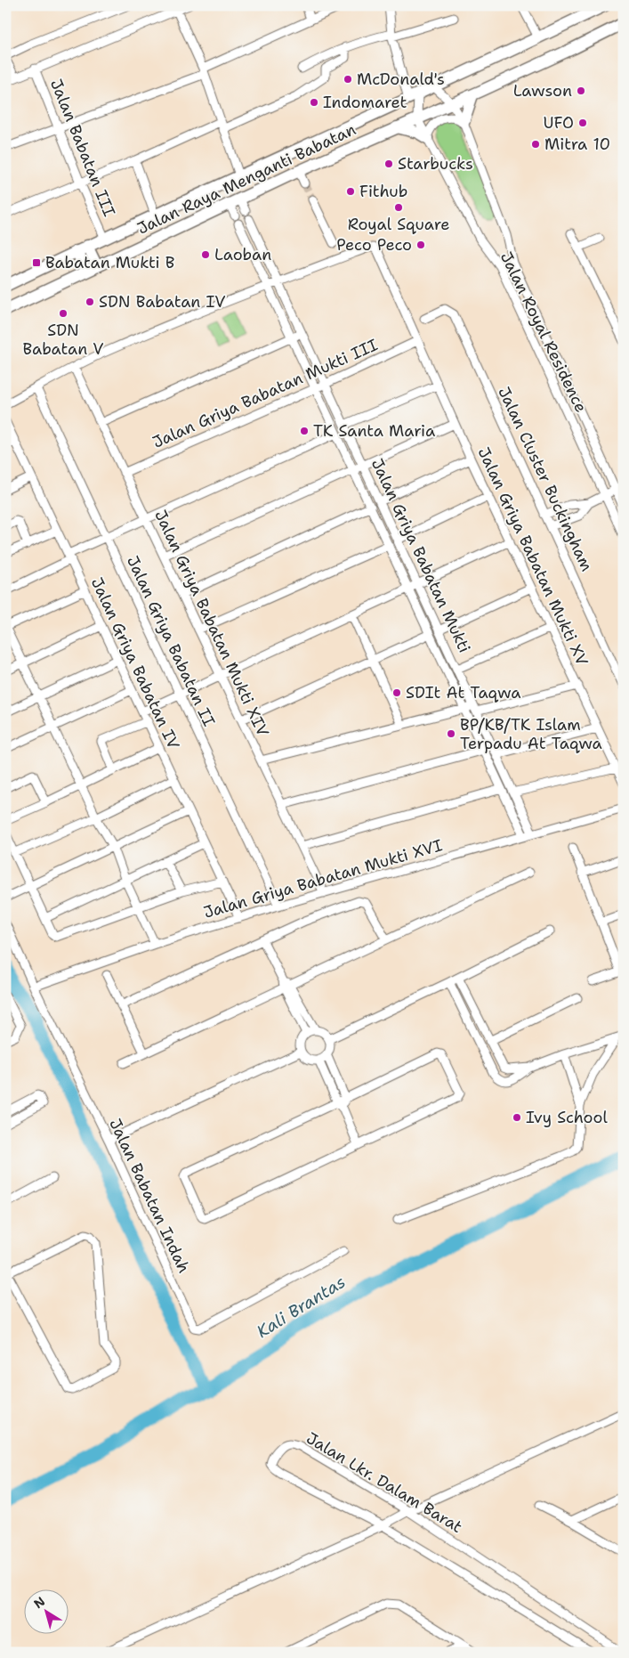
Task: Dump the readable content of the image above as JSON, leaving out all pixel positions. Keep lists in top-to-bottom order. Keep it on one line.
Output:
{"streets":{"main road":["Jalan Raya Menganti Babatan"],"street":["Jalan Babatan III","Jalan Royal Residence","Jalan Griya Babatan Mukti III","Jalan Cluster Buckingham","Jalan Griya Babatan Mukti","Jalan Griya Babatan Mukti XV","Jalan Griya Babatan Mukti XIV","Jalan Griya Babatan II","Jalan Griya Babatan IV","Jalan Griya Babatan Mukti XVI","Jalan Babatan Indah","Jalan Lkr. Dalam Barat"]},"crossings":[["Jalan Babatan III","Jalan Raya Menganti Babatan"],["Jalan Raya Menganti Babatan","Jalan Royal Residence"],["Jalan Griya Babatan Mukti III","Jalan Griya Babatan Mukti"],["Jalan Griya Babatan Mukti III","Jalan Griya Babatan Mukti XV"],["Jalan Griya Babatan Mukti III","Jalan Griya Babatan Mukti XIV"],["Jalan Griya Babatan Mukti","Jalan Griya Babatan Mukti XV"],["Jalan Griya Babatan Mukti","Jalan Griya Babatan Mukti XVI"],["Jalan Griya Babatan Mukti XIV","Jalan Griya Babatan Mukti XVI"],["Jalan Griya Babatan II","Jalan Griya Babatan Mukti XVI"],["Jalan Griya Babatan IV","Jalan Griya Babatan Mukti XVI"],["Jalan Griya Babatan Mukti XVI","Jalan Babatan Indah"]],"water":["Kali Brantas"],"places":{"other":["McDonald's","Lawson","Indomaret","UFO","Mitra 10","Starbucks","Fithub","Royal Square","Peco Peco","Laoban","SDN Babatan IV","SDN Babatan V","TK Santa Maria","SDIt At Taqwa","BP/KB/TK Islam Terpadu At Taqwa","Ivy School"],"transit":["Babatan Mukti B"]},"north":"top left"}
